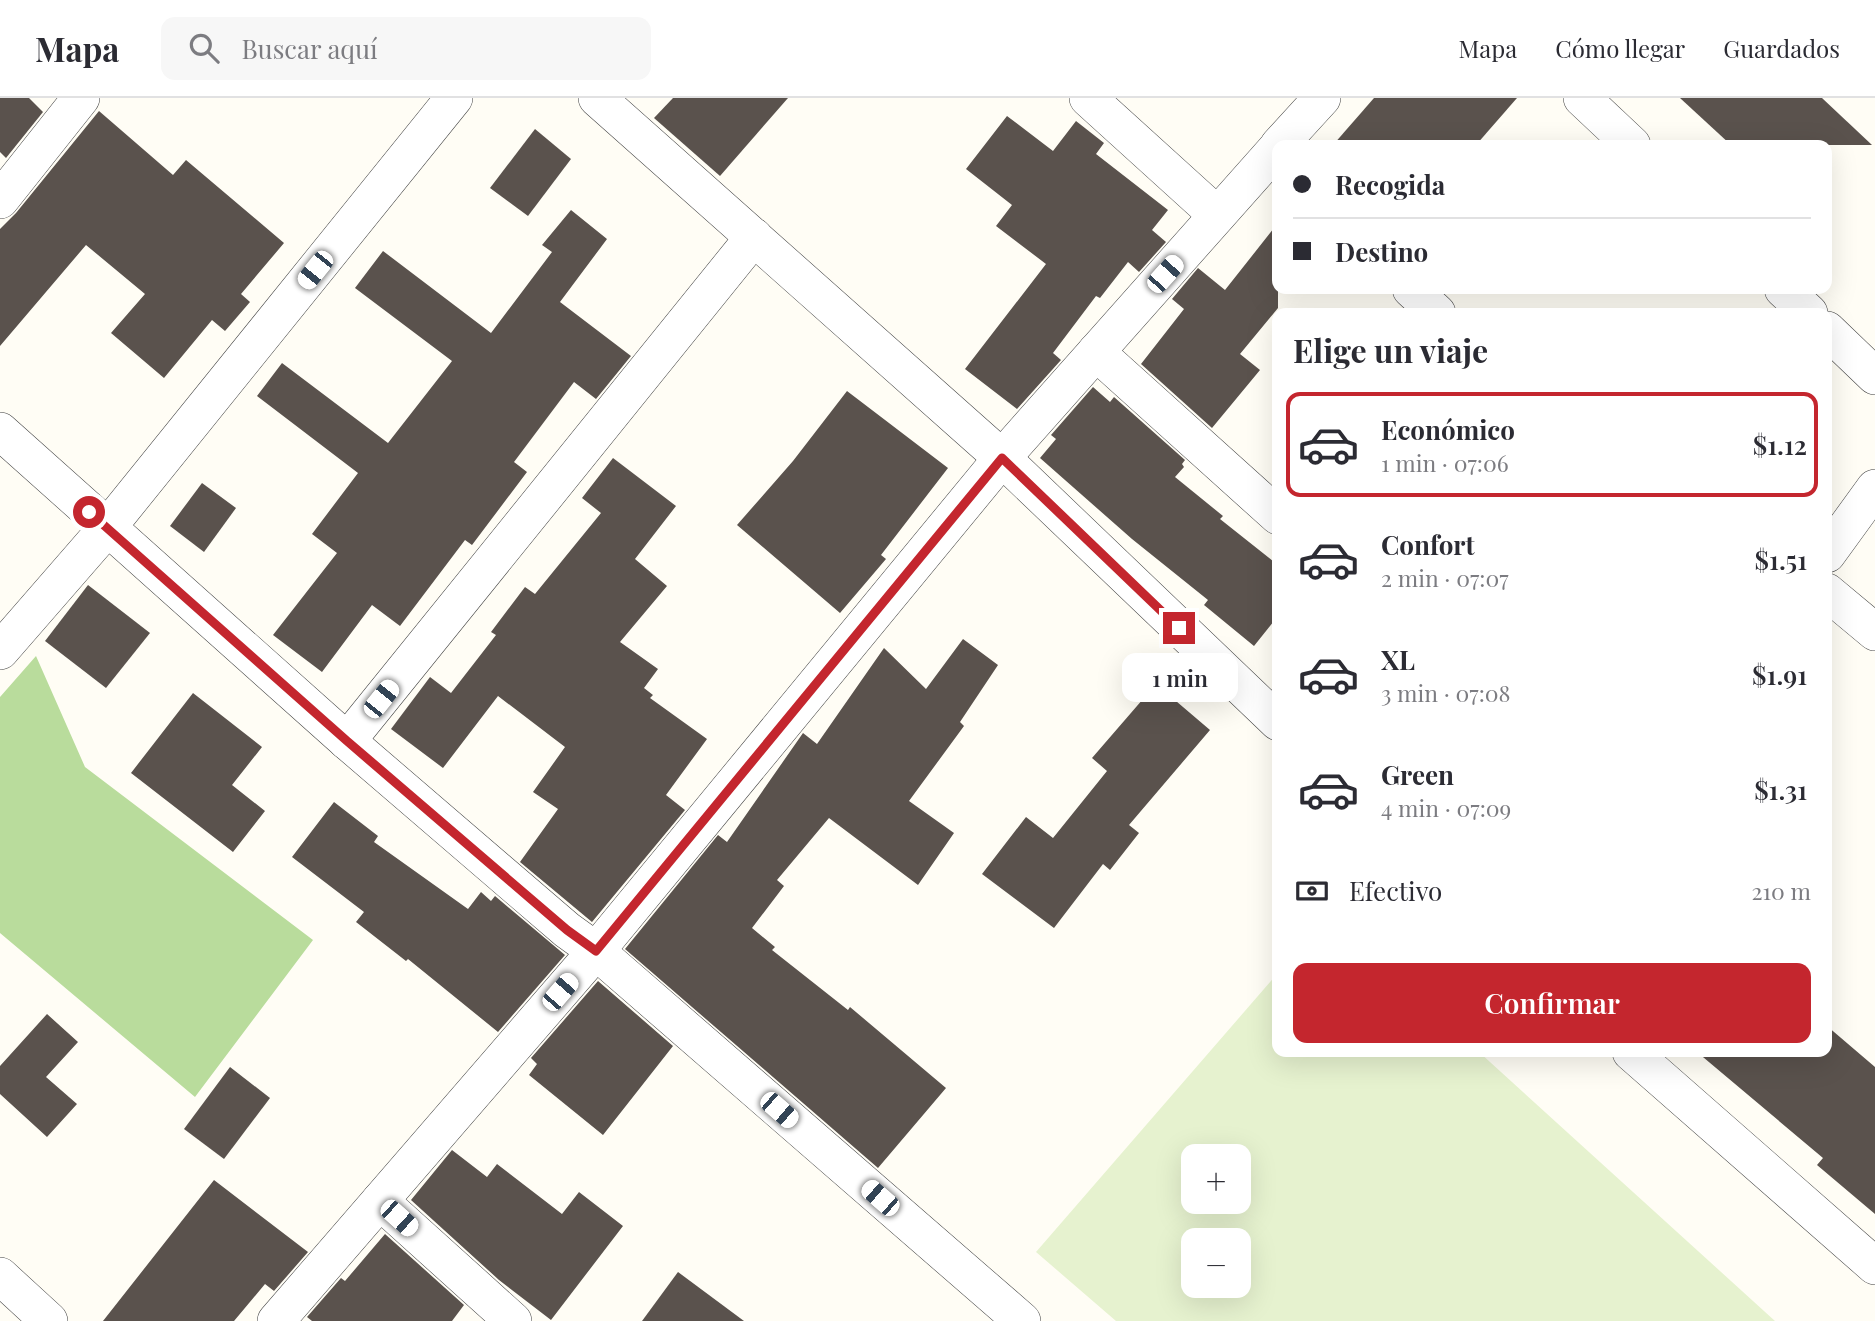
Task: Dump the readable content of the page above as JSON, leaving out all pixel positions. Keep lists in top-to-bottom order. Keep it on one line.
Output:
{"page":{"header":"Mapa","search":"Buscar aquí","nav":["Mapa","Cómo llegar","Guardados"],"banner":["Recogida","Destino"],"heading":"Elige un viaje","list":[{"name":"Económico","note":"1 min · 07:06","value":"$1.12"},{"name":"Confort","note":"2 min · 07:07","value":"$1.51"},{"name":"XL","note":"3 min · 07:08","value":"$1.91"},{"name":"Green","note":"4 min · 07:09","value":"$1.31"}],"bubble":"1 min","pay":["Efectivo","210 m"],"buttons":"Confirmar","map_buttons":["+","−"]}}
